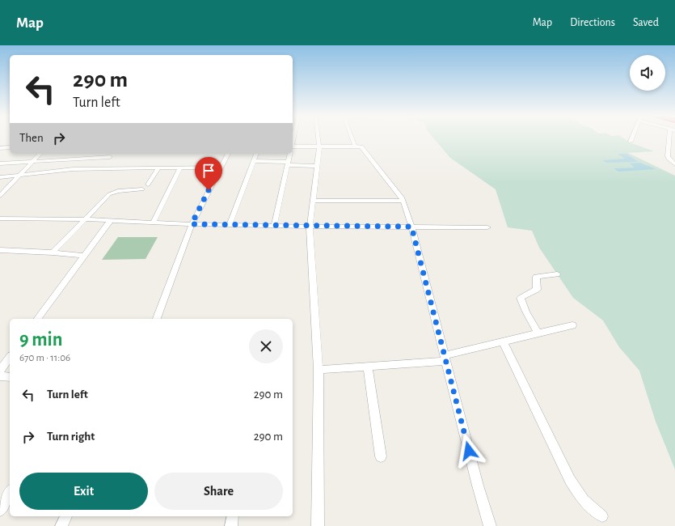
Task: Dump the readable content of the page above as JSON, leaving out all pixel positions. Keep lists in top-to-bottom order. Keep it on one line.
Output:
{"page":{"header":"Map","nav":["Map","Directions","Saved"],"turn":["290 m","Turn left"],"then":"Then","heading":["9 min","670 m · 11:06"],"list":[{"name":"Turn left","value":"290 m"},{"name":"Turn right","value":"290 m"}],"buttons":["Exit","Share"]}}
